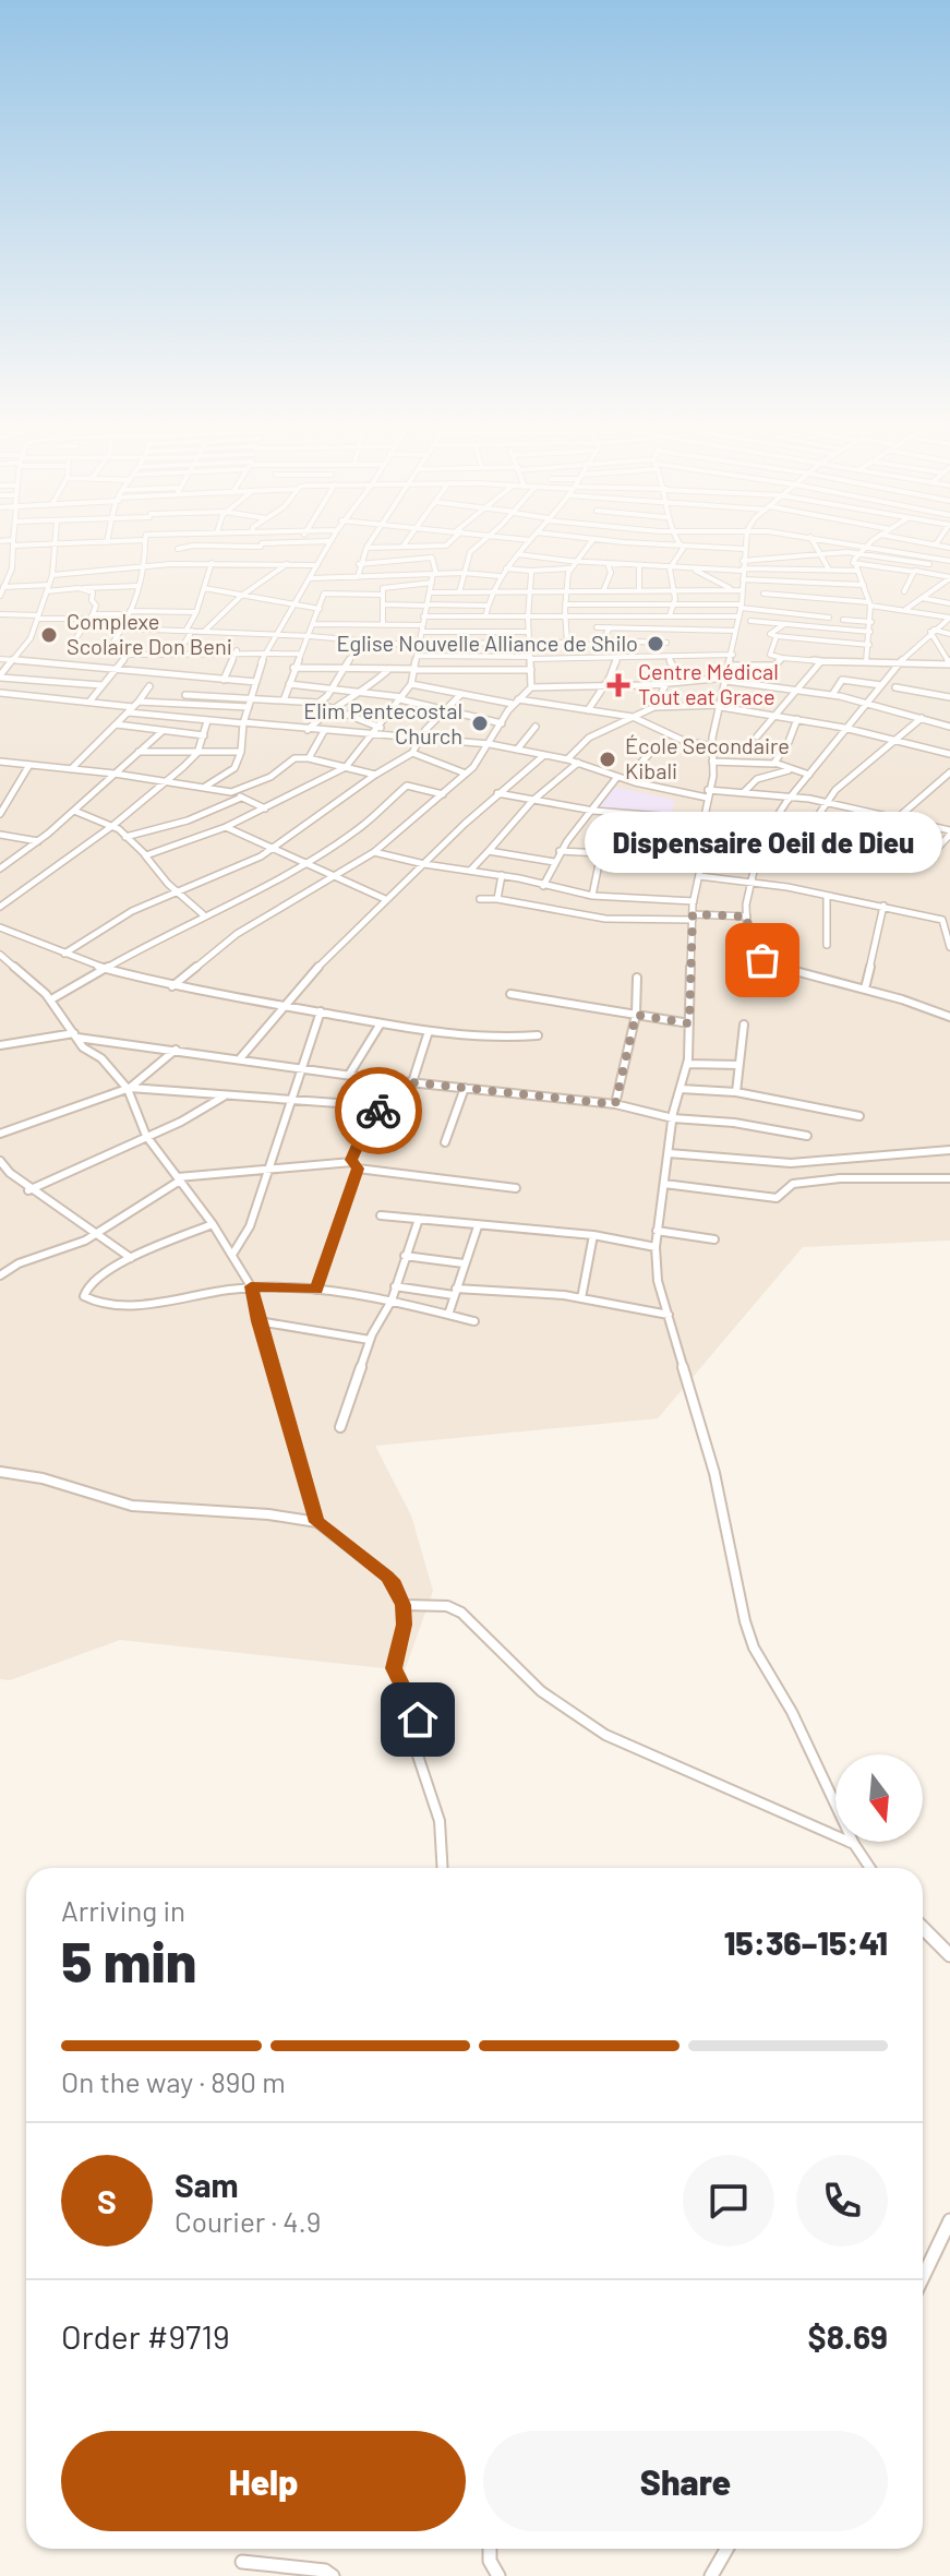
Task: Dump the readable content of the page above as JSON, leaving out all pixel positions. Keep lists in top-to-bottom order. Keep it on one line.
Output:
{"places":{"other":["Complexe Scolaire Don Beni","Eglise Nouvelle Alliance de Shilo","Elim Pentecostal Church","École Secondaire Kibali","Dispensaire Oeil de Dieu"],"health":["Centre Médical Tout eat Grace"]},"north":"bottom","page":{"bubble":"Dispensaire Oeil de Dieu","heading":["5 min","Arriving in","15:36–15:41"],"panel":["Sam","Courier · 4.9","Order #9719","$8.69"],"bar":"On the way · 890 m","round":"S","buttons":["Help","Share"]}}
